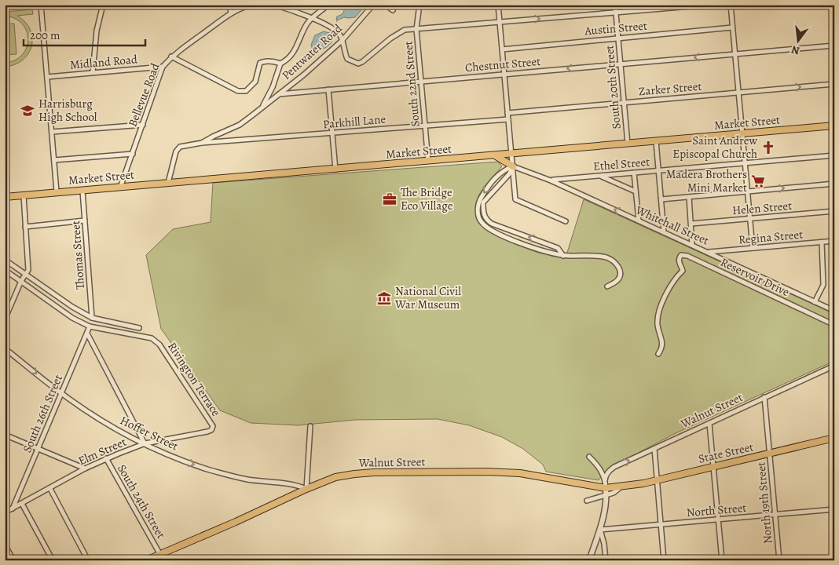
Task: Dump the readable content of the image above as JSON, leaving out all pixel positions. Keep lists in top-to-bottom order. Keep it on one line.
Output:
{"streets":{"main road":["Market Street","Walnut Street","State Street"],"street":["Austin Street","Pentwater Road","Midland Road","Chestnut Street","South 22nd Street","South 20th Street","Zarker Street","Bellevue Road","Parkhill Lane","Ethel Street","Helen Street","Whitehall Street","Regina Street","Thomas Street","Reservoir Drive","Rivington Terrace","South 26th Street","Hoffer Street","Elm Street","South 24th Street","North 19th Street","North Street"]},"crossings":[["Austin Street","South 20th Street"],["Pentwater Road","Chestnut Street"],["Midland Road","Bellevue Road"],["Chestnut Street","South 22nd Street"],["Chestnut Street","South 20th Street"],["South 22nd Street","Parkhill Lane"],["South 22nd Street","Market Street"],["South 20th Street","Zarker Street"],["South 20th Street","Market Street"],["Bellevue Road","Market Street"],["Market Street","Thomas Street"],["Ethel Street","Whitehall Street"],["Whitehall Street","Regina Street"],["Rivington Terrace","South 26th Street"],["Rivington Terrace","Elm Street"],["Walnut Street","Hoffer Street"],["Walnut Street","State Street"],["Walnut Street","South 24th Street"],["Walnut Street","North 19th Street"],["South 26th Street","Hoffer Street"],["South 26th Street","Elm Street"],["Hoffer Street","Elm Street"],["Elm Street","South 24th Street"],["State Street","North 19th Street"],["North 19th Street","North Street"]],"one_way":["Chestnut Street","Hoffer Street"],"places":{"school or university":["Harrisburg High School"],"church":["Saint Andrew Episcopal Church"],"supermarket":["Madera Brothers Mini Market"],"office":["The Bridge Eco Village"],"museum":["National Civil War Museum"]},"scale_bar":"200 m","north":"bottom"}
